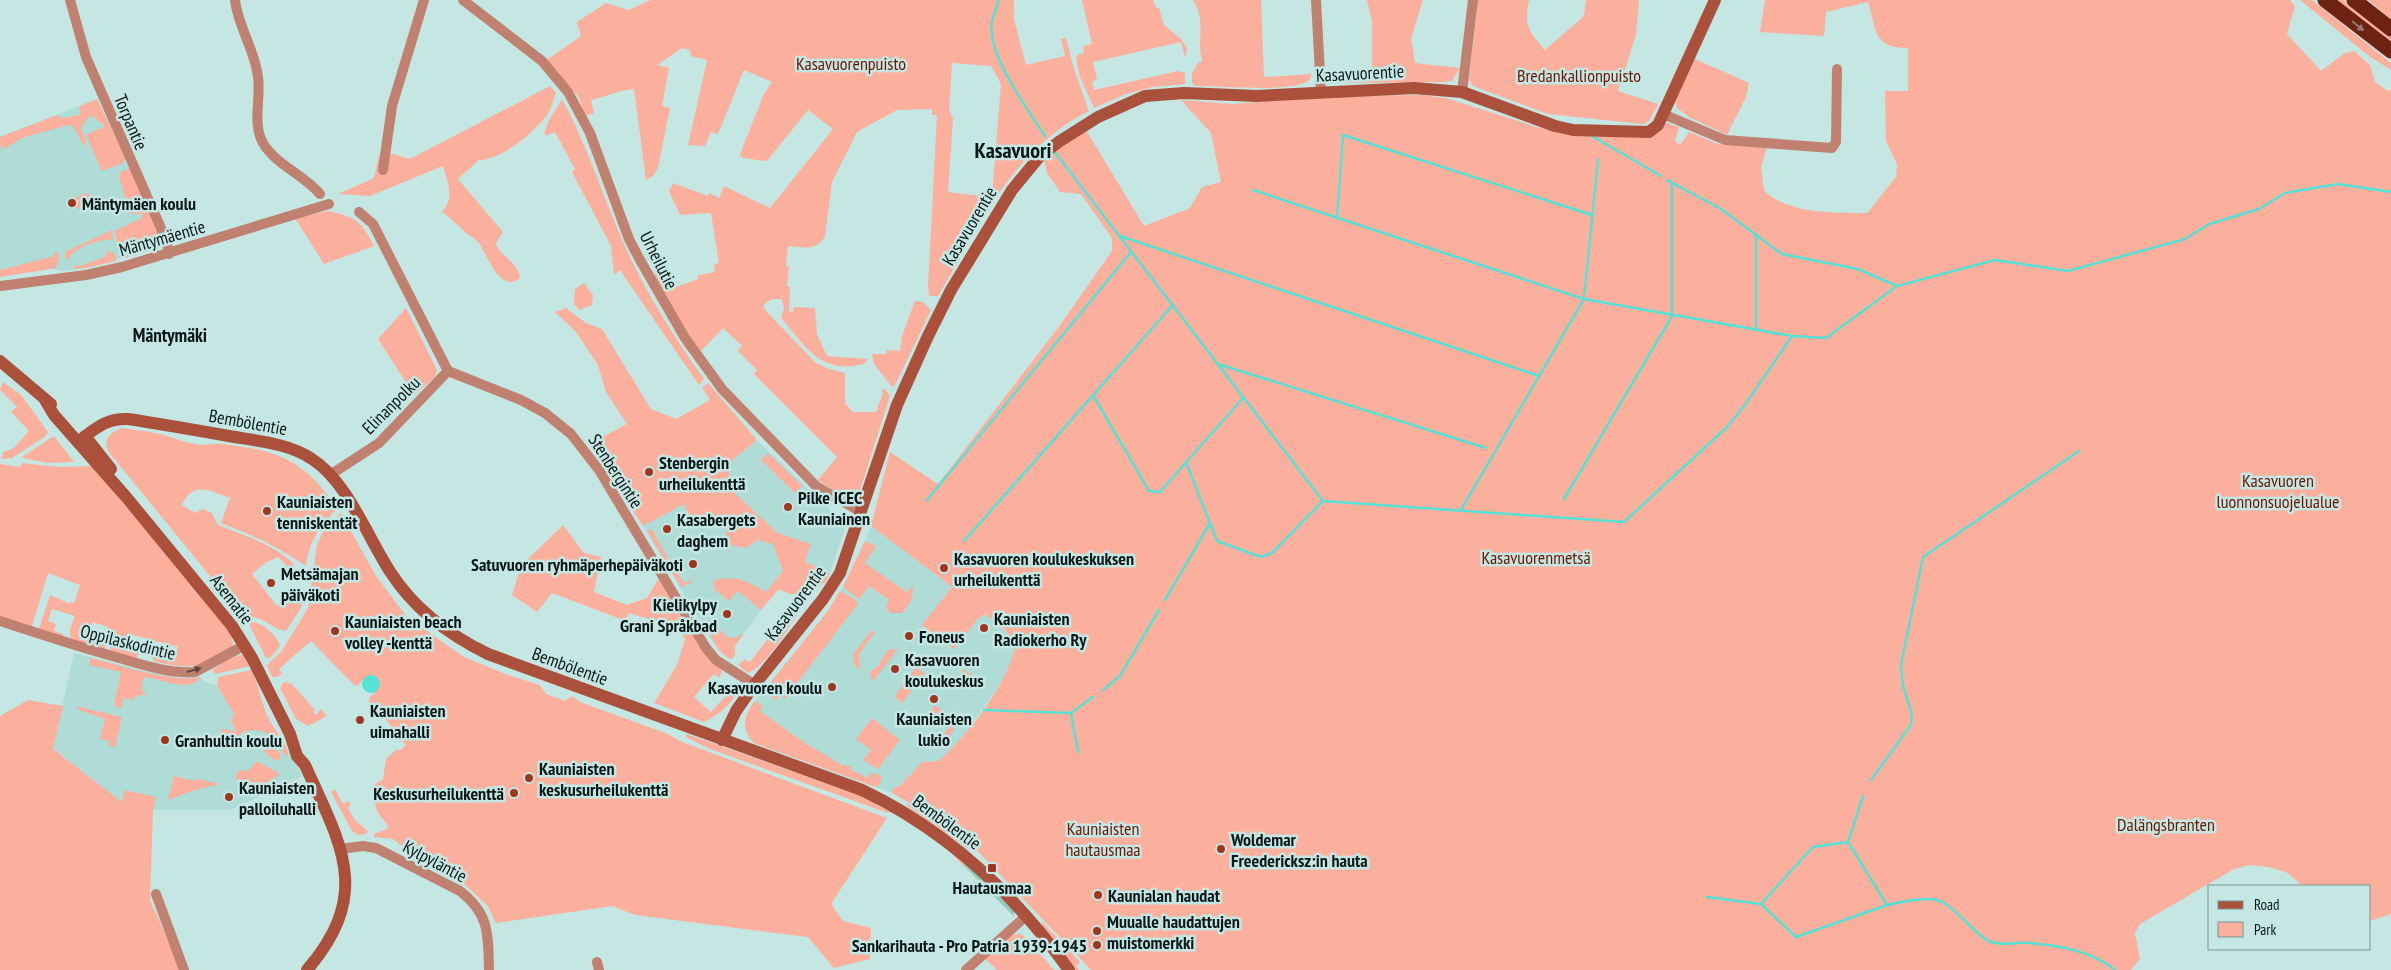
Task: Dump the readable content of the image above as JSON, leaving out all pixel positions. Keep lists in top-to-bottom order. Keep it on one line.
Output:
{"streets":{"street":["Kasavuorentie","Torpantie","Mäntymäentie","Urheilutie","Elinanpolku","Bembölentie","Stenbergintie","Asematie","Oppilaskodintie","Kylpyläntie"]},"crossings":[["Kasavuorentie","Urheilutie"],["Kasavuorentie","Bembölentie"],["Kasavuorentie","Stenbergintie"],["Torpantie","Mäntymäentie"],["Elinanpolku","Bembölentie"],["Elinanpolku","Stenbergintie"],["Bembölentie","Asematie"],["Asematie","Oppilaskodintie"],["Asematie","Kylpyläntie"]],"one_way":["Oppilaskodintie"],"districts":["Kasavuori","Mäntymäki"],"parks":["Kasavuorenpuisto","Bredankallionpuisto","Kasavuoren luonnonsuojelualue","Kasavuorenmetsä","Dalängsbranten","Kauniaisten hautausmaa"],"places":{"other":["Mäntymäen koulu","Stenbergin urheilukenttä","Pilke ICEC Kauniainen","Kauniaisten tenniskentät","Kasabergets daghem","Satuvuoren ryhmäperhepäiväkoti","Kasavuoren koulukeskuksen urheilukenttä","Metsämajan päiväkoti","Kielikylpy Grani Språkbad","Kauniaisten Radiokerho Ry","Kauniaisten beach volley -kenttä","Foneus","Kasavuoren koulukeskus","Kasavuoren koulu","Kauniaisten lukio","Kauniaisten uimahalli","Granhultin koulu","Kauniaisten keskusurheilukenttä","Keskusurheilukenttä","Kauniaisten palloiluhalli","Woldemar Freedericksz:in hauta","Kaunialan haudat","Muualle haudattujen muistomerkki","Sankarihauta - Pro Patria 1939-1945"],"transit":["Hautausmaa"]},"legend":["Road","Park"]}
